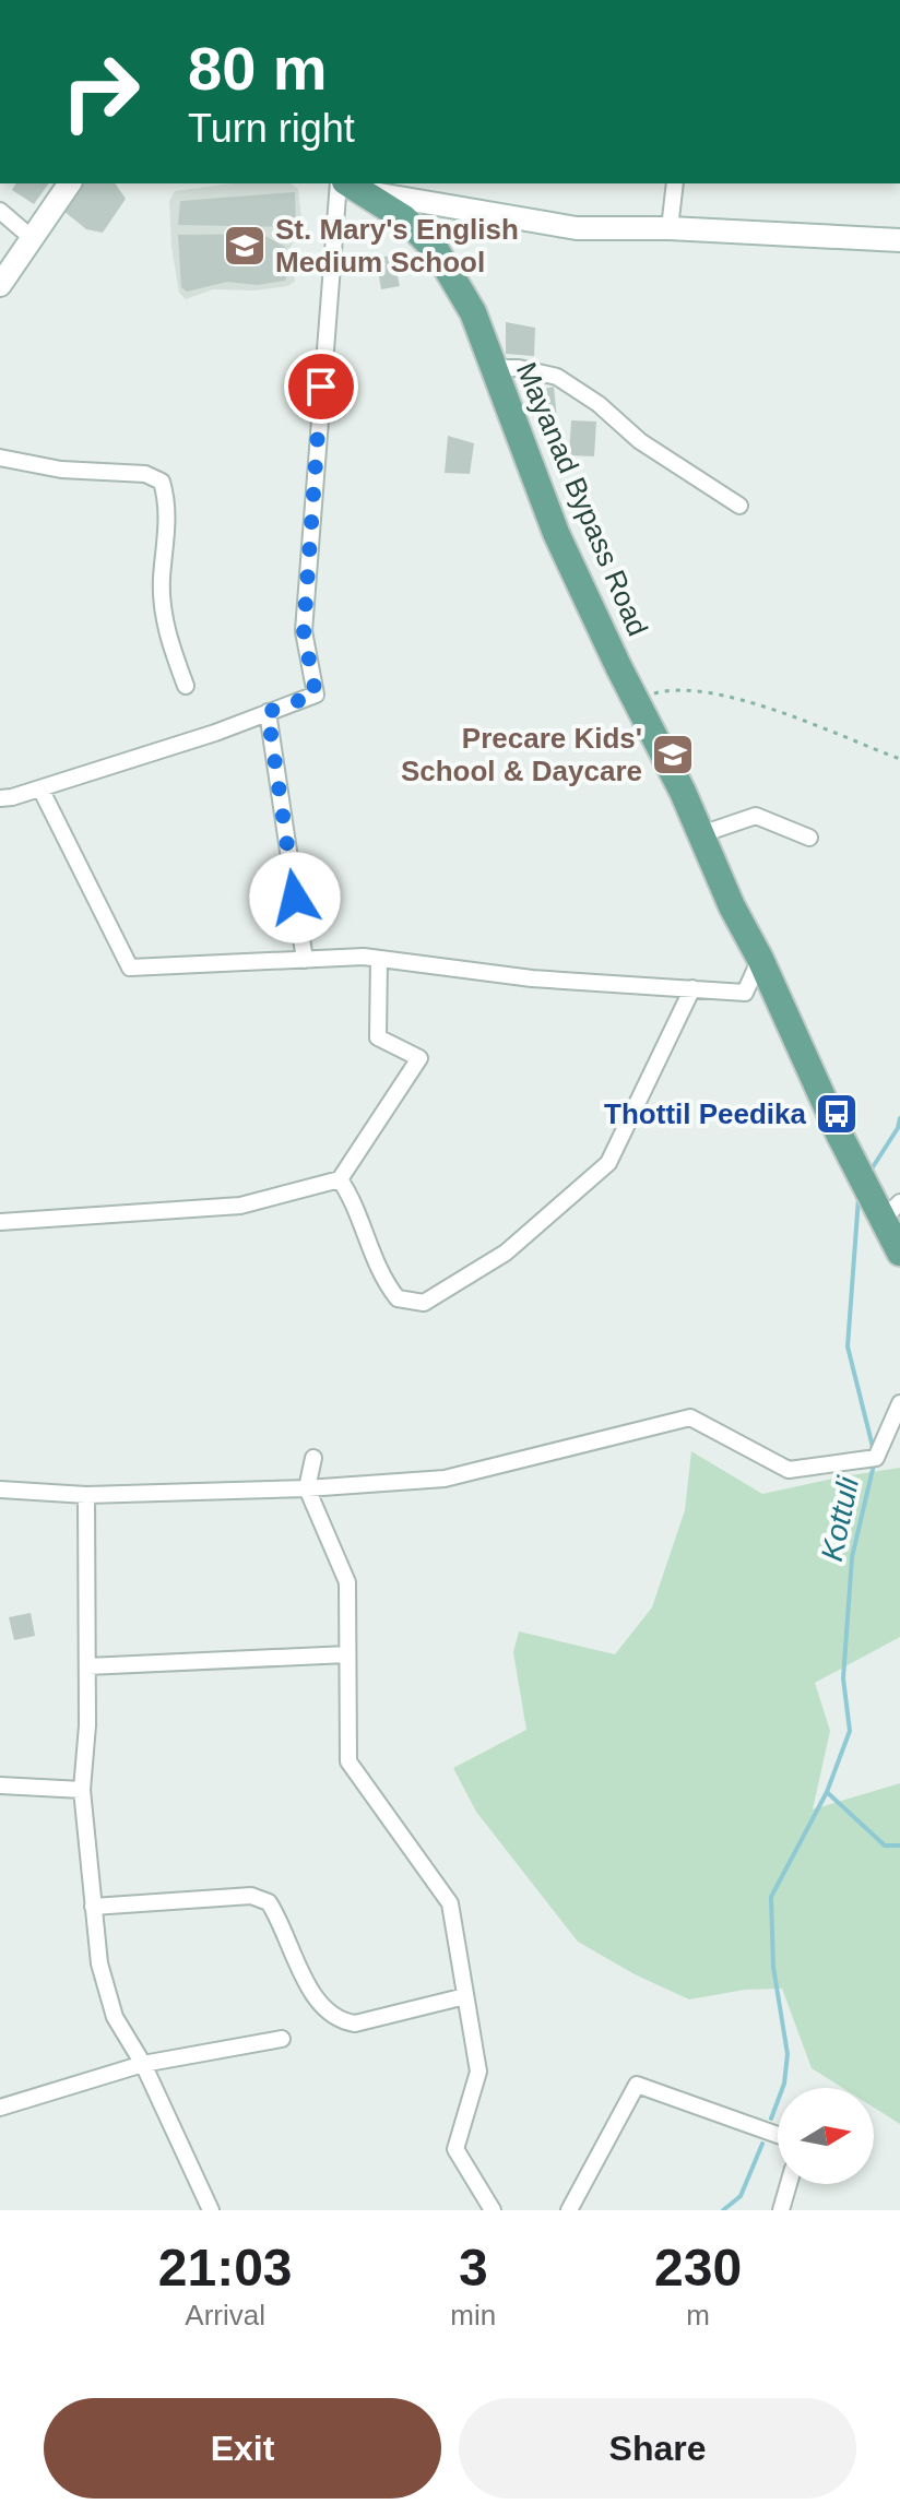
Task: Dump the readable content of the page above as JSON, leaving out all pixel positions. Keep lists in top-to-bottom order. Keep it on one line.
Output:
{"streets":{"main road":["Mayanad Bypass Road"]},"water":["Kottuli"],"places":{"school or university":["St. Mary's English Medium School","Precare Kids' School & Daycare"],"bus stop":["Thottil Peedika"]},"north":"right","page":{"turn":["80 m","Turn right"],"eta":["21:03","Arrival","3","min","230","m"],"buttons":["Exit","Share"]}}
